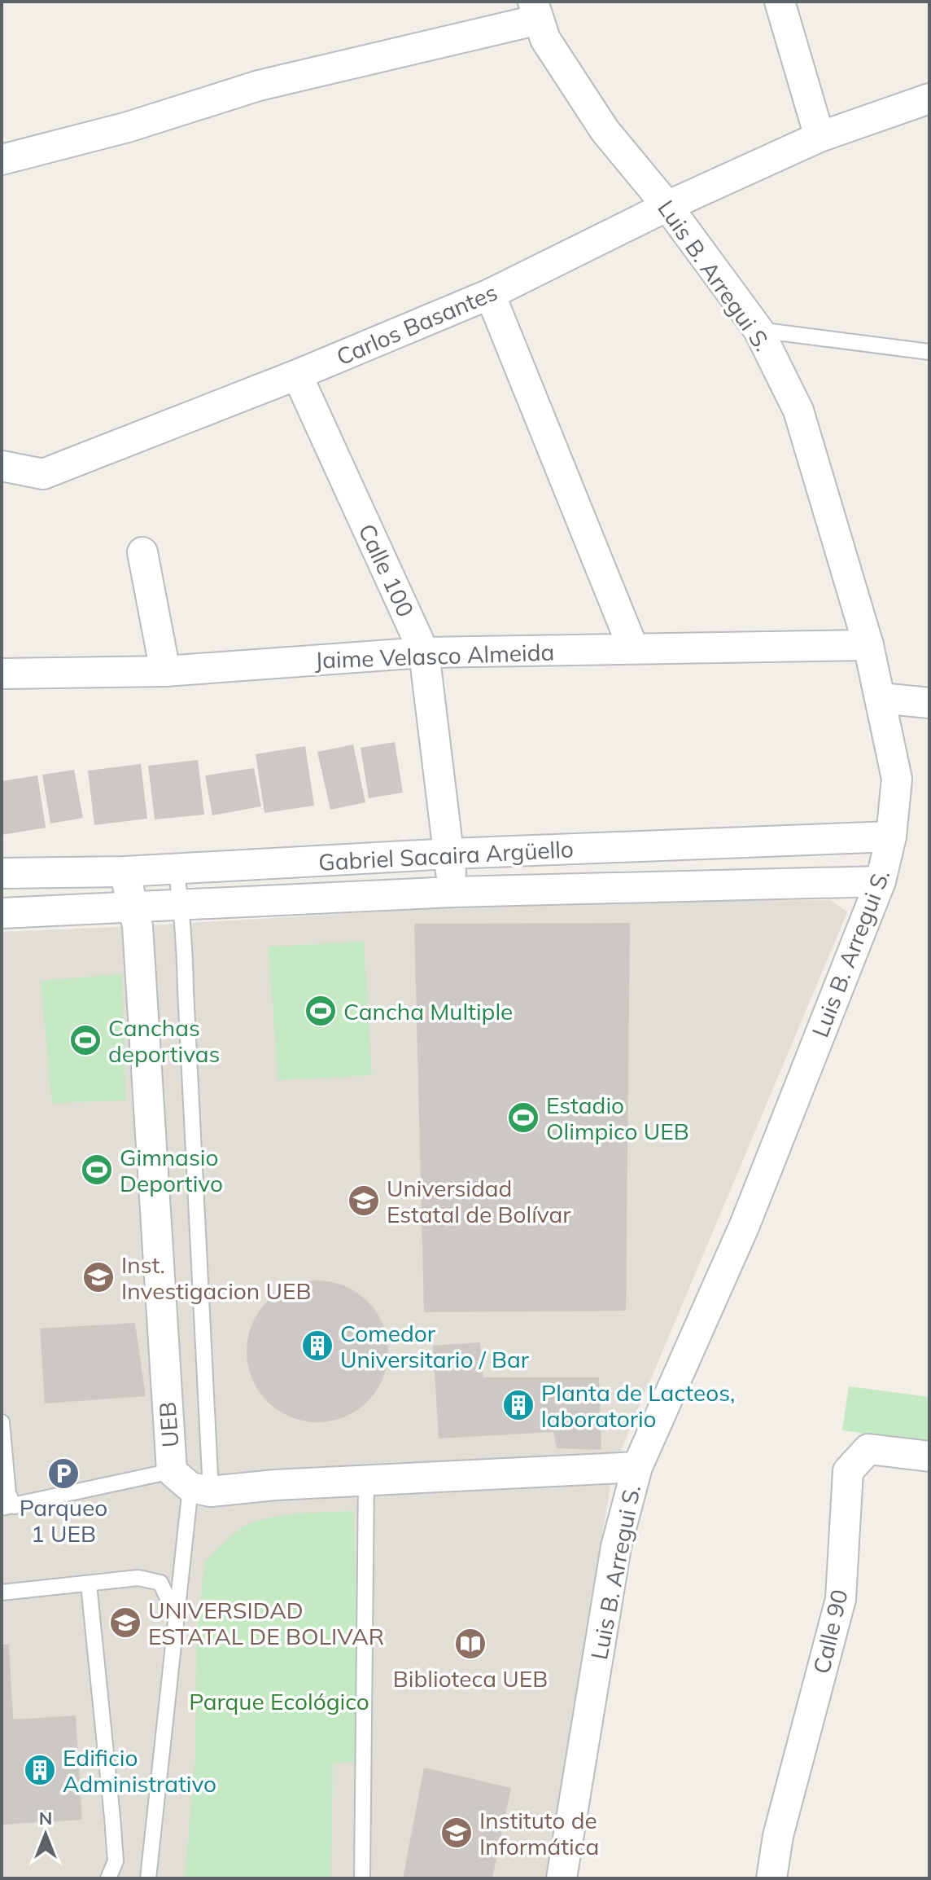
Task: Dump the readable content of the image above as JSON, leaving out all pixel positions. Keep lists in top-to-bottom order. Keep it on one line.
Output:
{"streets":{"street":["Luis B. Arregui S.","Carlos Basantes","Calle 100","Jaime Velasco Almeida","Gabriel Sacaira Argüello","UEB","Calle 90"]},"crossings":[["Luis B. Arregui S.","Carlos Basantes"],["Luis B. Arregui S.","Jaime Velasco Almeida"],["Luis B. Arregui S.","Gabriel Sacaira Argüello"],["Carlos Basantes","Calle 100"],["Calle 100","Jaime Velasco Almeida"],["Calle 100","Gabriel Sacaira Argüello"],["Gabriel Sacaira Argüello","UEB"]],"parks":["Parque Ecológico"],"places":{"sports":["Cancha Multiple","Canchas deportivas","Estadio Olimpico UEB","Gimnasio Deportivo"],"school or university":["Universidad Estatal de Bolívar","Inst. Investigacion UEB","UNIVERSIDAD ESTATAL DE BOLIVAR","Instituto de Informática"],"building":["Comedor Universitario / Bar","Planta de Lacteos, laboratorio","Edificio Administrativo"],"parking":["Parqueo 1 UEB"],"library":["Biblioteca UEB"]},"north":"top"}
